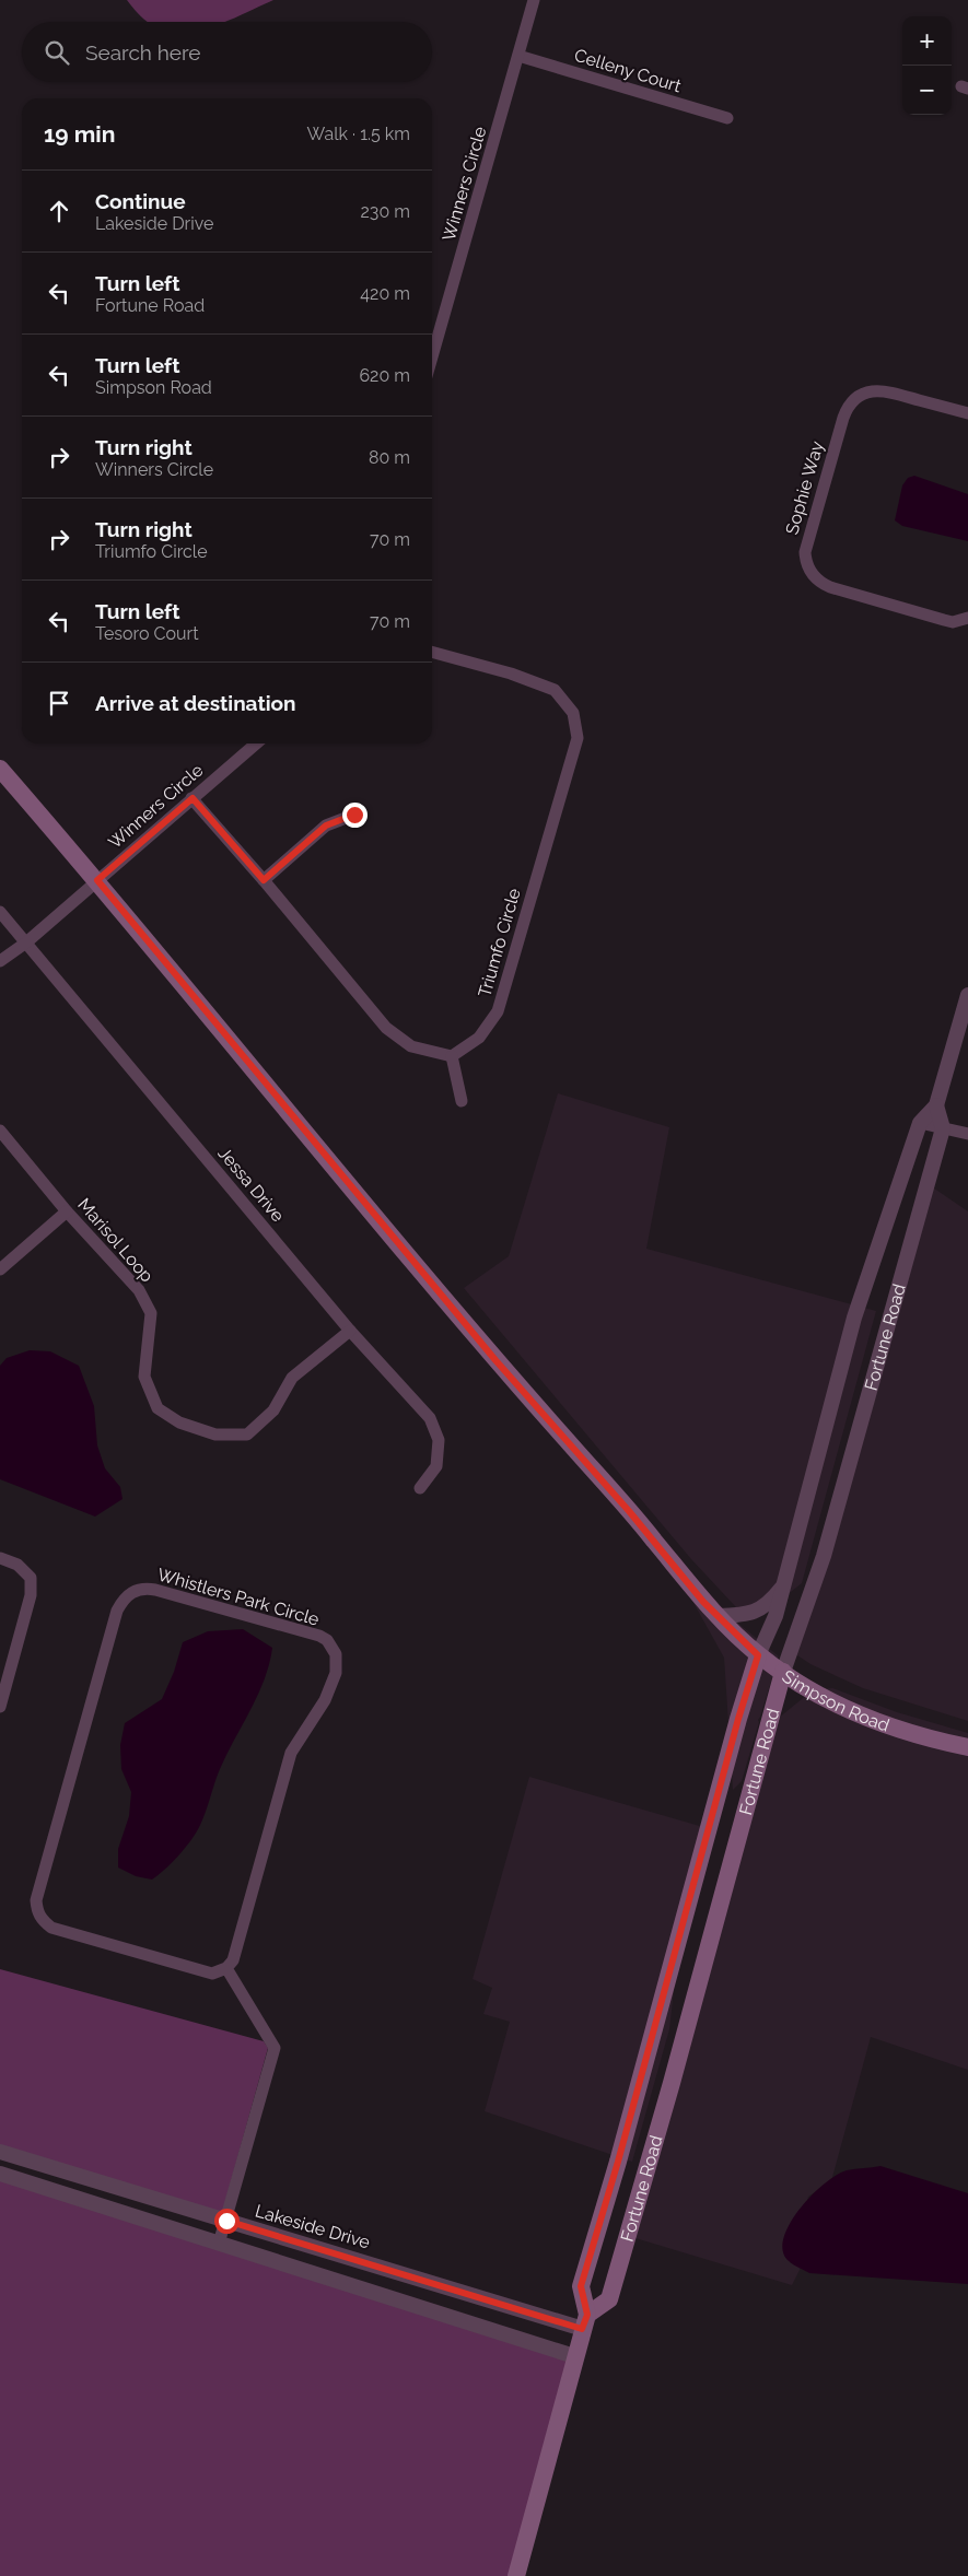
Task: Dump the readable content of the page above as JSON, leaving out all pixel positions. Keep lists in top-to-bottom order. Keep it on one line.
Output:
{"streets":{"main road":["Fortune Road","Simpson Road"],"street":["Celleny Court","Winners Circle","Sophie Way","Triumfo Circle","Jessa Drive","Marisol Loop","Whistlers Park Circle","Lakeside Drive"]},"crossings":[["Celleny Court","Winners Circle"],["Winners Circle","Simpson Road"],["Jessa Drive","Marisol Loop"],["Fortune Road","Simpson Road"],["Fortune Road","Lakeside Drive"]],"page":{"map_buttons":["+","−"],"search":"Search here","heading":["19 min","Walk · 1.5 km"],"list":[["Continue","Lakeside Drive","230 m"],["Turn left","Fortune Road","420 m"],["Turn left","Simpson Road","620 m"],["Turn right","Winners Circle","80 m"],["Turn right","Triumfo Circle","70 m"],["Turn left","Tesoro Court","70 m"],"Arrive at destination"]}}
